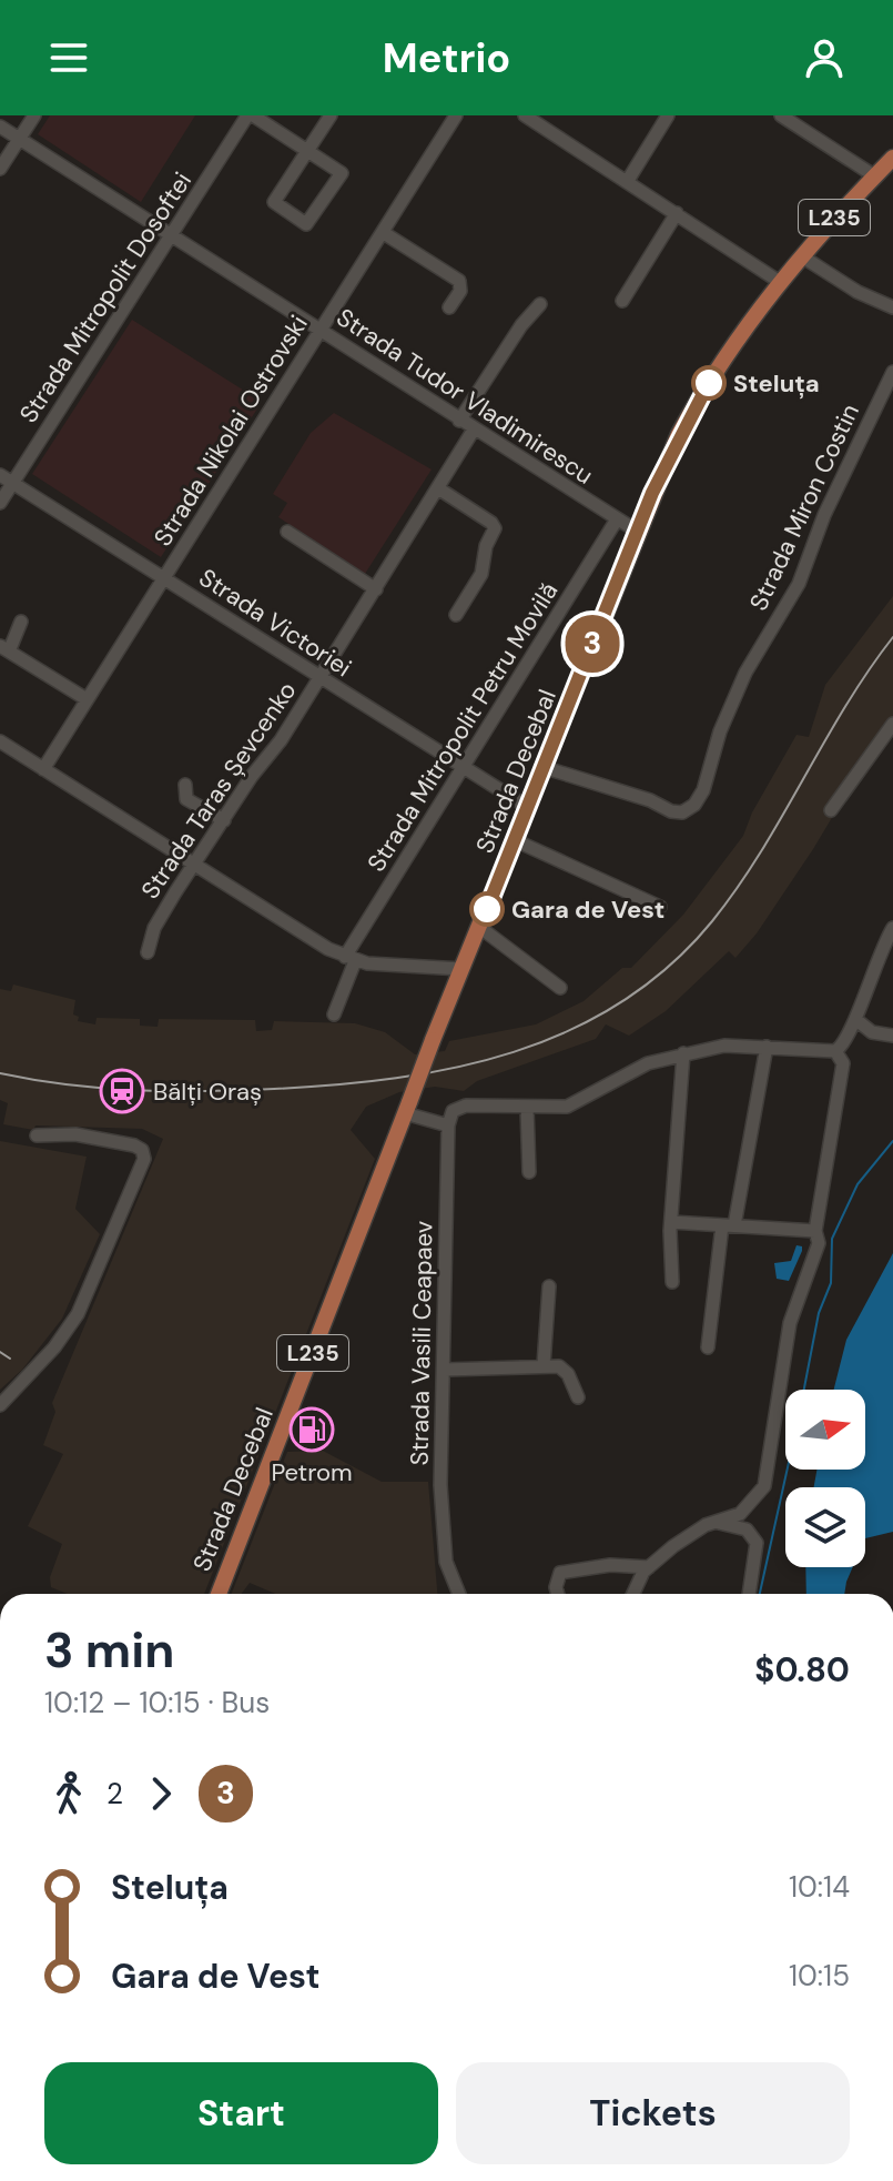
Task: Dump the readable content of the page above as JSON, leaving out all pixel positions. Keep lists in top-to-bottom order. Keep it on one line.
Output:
{"streets":{"main road":["L235","Strada Decebal"],"street":["Strada Mitropolit Dosoftei","Strada Tudor Vladimirescu","Strada Nikolai Ostrovski","Strada Miron Costin","Strada Victoriei","Strada Mitropolit Petru Movilă","Strada Taras Șevcenko","Strada Vasili Ceapaev"]},"crossings":[["Strada Mitropolit Dosoftei","Strada Tudor Vladimirescu"],["Strada Mitropolit Dosoftei","Strada Victoriei"],["Strada Tudor Vladimirescu","Strada Nikolai Ostrovski"],["Strada Tudor Vladimirescu","Strada Mitropolit Petru Movilă"],["Strada Tudor Vladimirescu","Strada Decebal"],["Strada Tudor Vladimirescu","Strada Taras Șevcenko"],["Strada Nikolai Ostrovski","Strada Victoriei"],["Strada Miron Costin","Strada Decebal"],["Strada Victoriei","Strada Mitropolit Petru Movilă"],["Strada Victoriei","Strada Decebal"],["Strada Victoriei","Strada Taras Șevcenko"]],"places":{"other":["Steluța","Gara de Vest"],"station":["Bălți Oraș"],"fuel station":["Petrom"]},"lines":["bus line 3"],"north":"right","page":{"header":"Metrio","on_map":"3","heading":["3 min","10:12 – 10:15 · Bus","$0.80"],"legs":["2","3"],"list":[{"name":"Steluța","value":"10:14"},{"name":"Gara de Vest","value":"10:15"}],"buttons":["Start","Tickets"]}}
